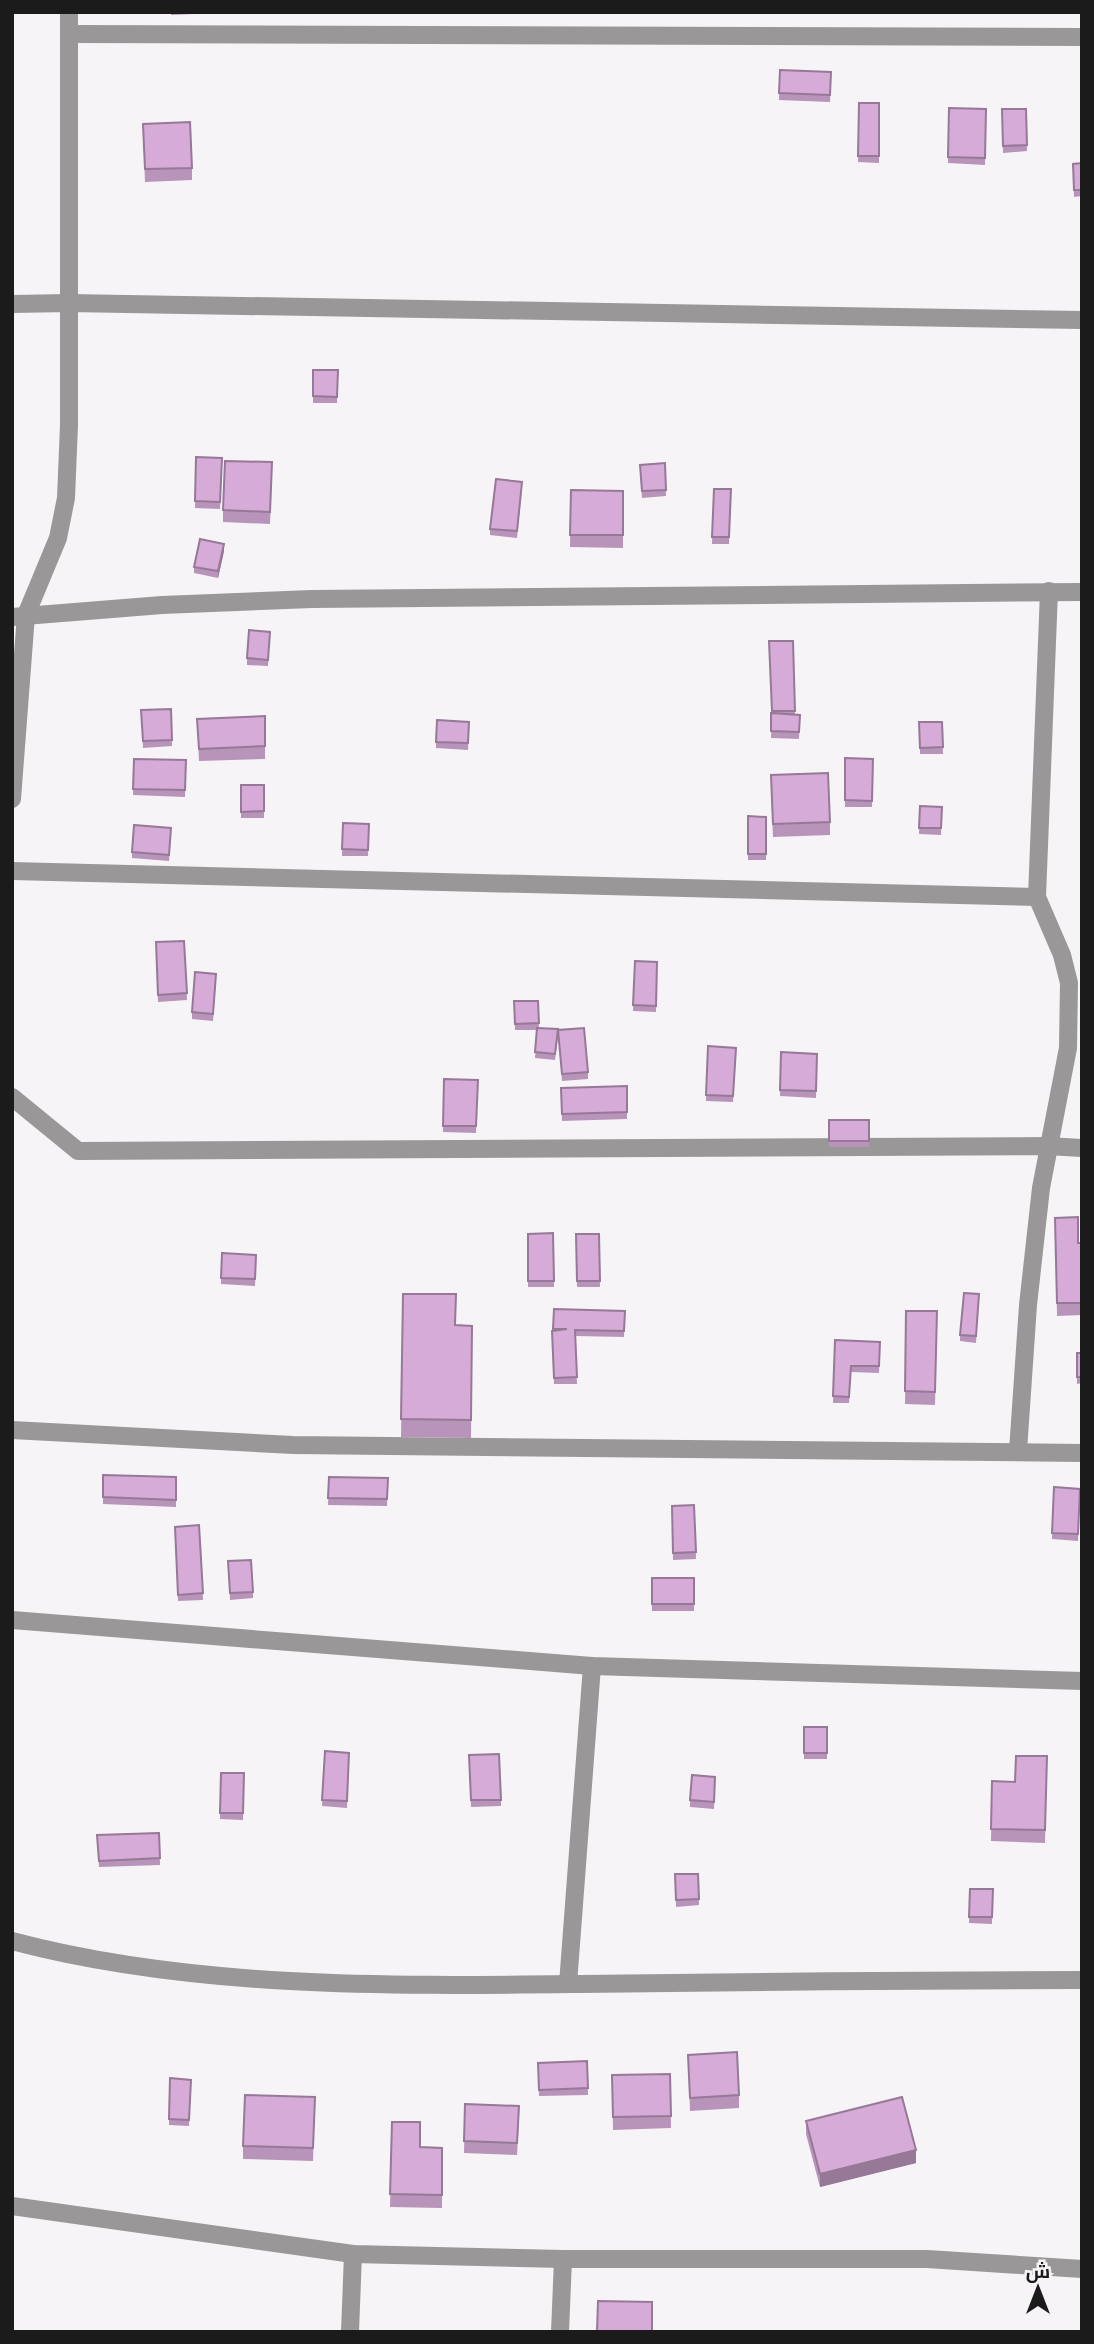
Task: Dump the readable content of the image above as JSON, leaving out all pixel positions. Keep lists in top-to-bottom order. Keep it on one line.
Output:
{"north":"top"}
